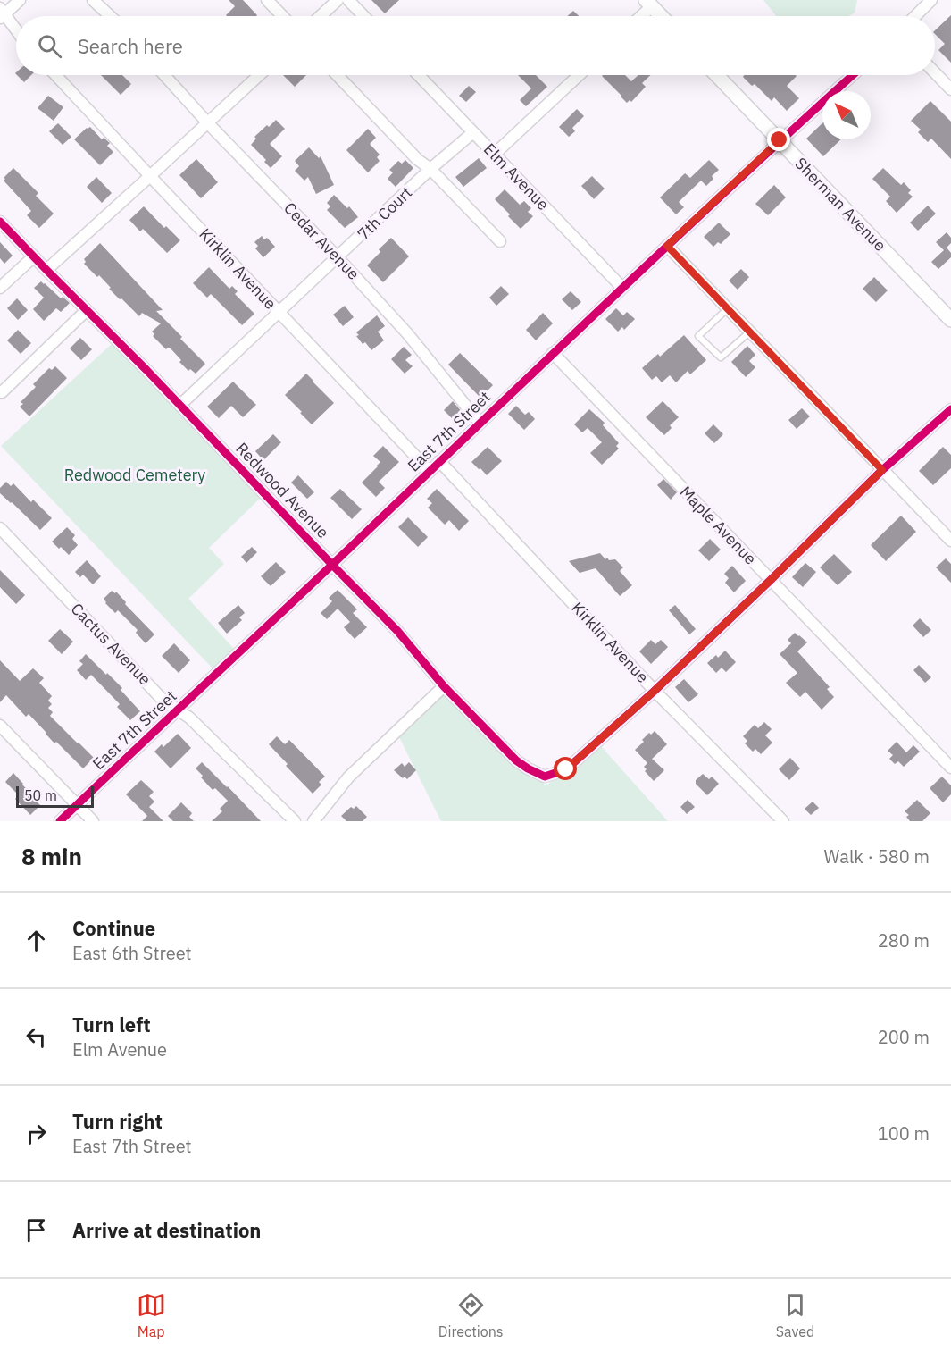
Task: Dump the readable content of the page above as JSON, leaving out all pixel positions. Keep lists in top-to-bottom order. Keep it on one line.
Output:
{"streets":{"street":["Elm Avenue","Sherman Avenue","7th Court","Cedar Avenue","Kirklin Avenue","East 7th Street","Redwood Avenue","Maple Avenue","Cactus Avenue"]},"crossings":[["Elm Avenue","7th Court"],["Elm Avenue","East 7th Street"],["Sherman Avenue","East 7th Street"],["7th Court","Cedar Avenue"],["7th Court","Kirklin Avenue"],["7th Court","Redwood Avenue"],["Cedar Avenue","East 7th Street"],["Kirklin Avenue","East 7th Street"],["Kirklin Avenue","Redwood Avenue"],["East 7th Street","Redwood Avenue"],["East 7th Street","Maple Avenue"],["East 7th Street","Cactus Avenue"]],"parks":["Redwood Cemetery"],"scale_bar":"50 m","north":"top left","page":{"search":"Search here","scale":"50 m","heading":["8 min","Walk · 580 m"],"list":[["Continue","East 6th Street","280 m"],["Turn left","Elm Avenue","200 m"],["Turn right","East 7th Street","100 m"],"Arrive at destination"],"nav":["Map","Directions","Saved"]}}
